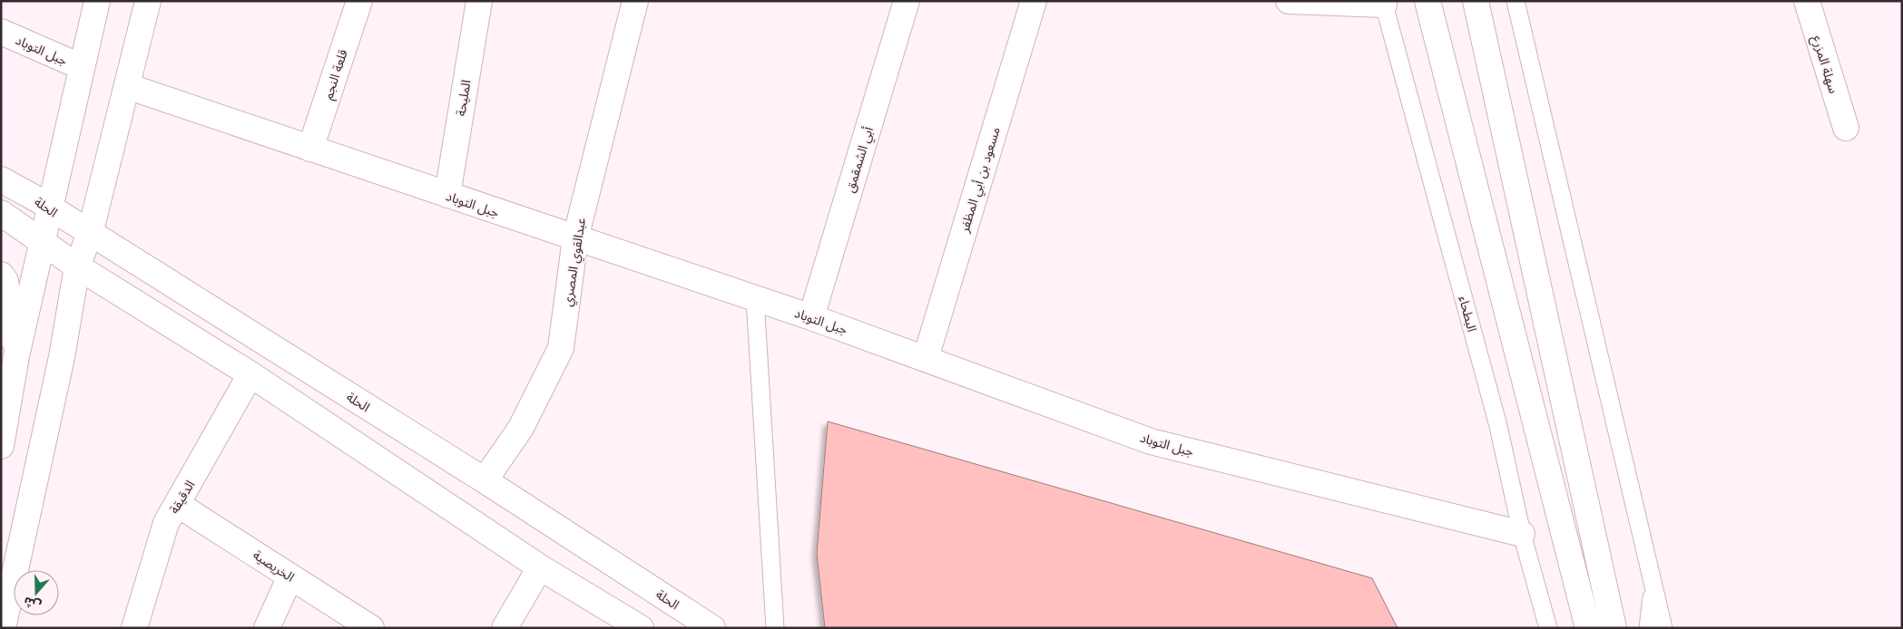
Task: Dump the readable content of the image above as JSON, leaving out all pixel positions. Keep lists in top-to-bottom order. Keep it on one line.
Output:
{"streets":{"street":["جبل التوباد","سهلة المزرع","قلعة النجم","المليحة","أبي الشمقمق","مسعود بن أبي المظفر","الحلة","عبدالقوي المصري","الدقيقة","الخريصية"],"lane":["البطحاء"]},"crossings":[["جبل التوباد","قلعة النجم"],["جبل التوباد","المليحة"],["جبل التوباد","أبي الشمقمق"],["جبل التوباد","مسعود بن أبي المظفر"],["جبل التوباد","عبدالقوي المصري"],["جبل التوباد","البطحاء"],["الحلة","عبدالقوي المصري"],["الدقيقة","الخريصية"]],"north":"bottom"}
